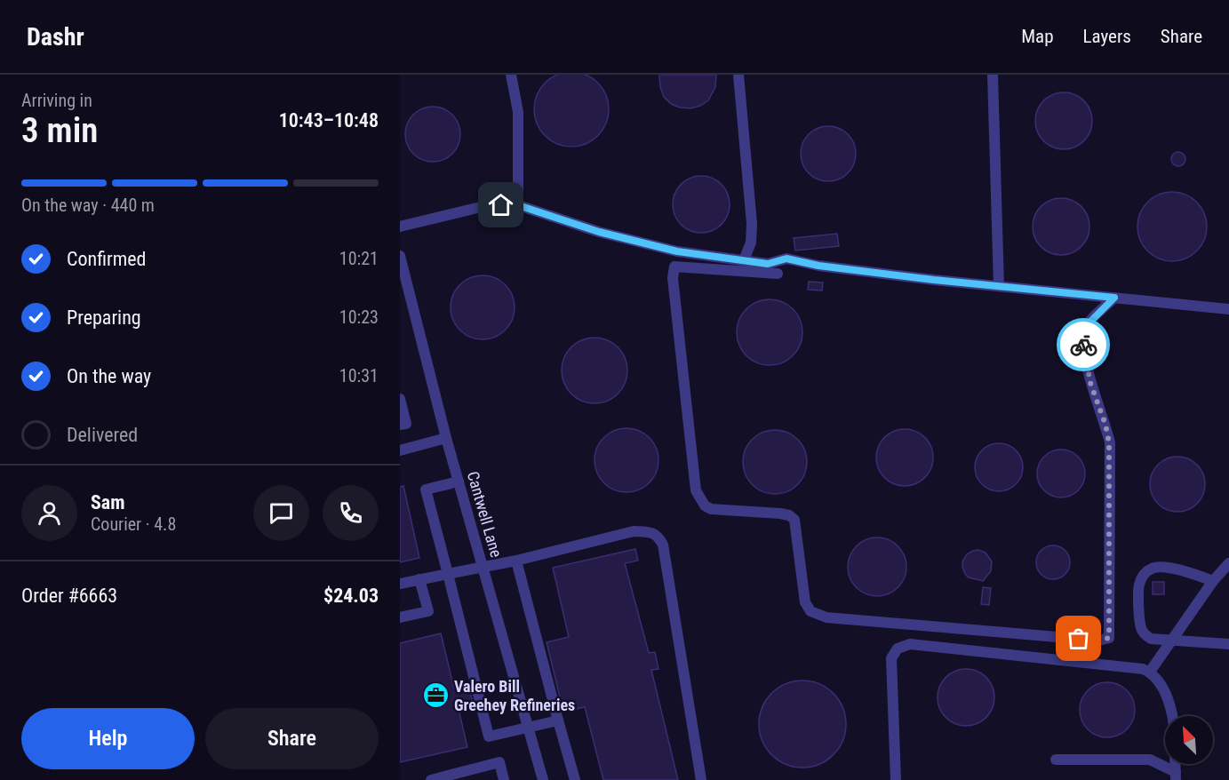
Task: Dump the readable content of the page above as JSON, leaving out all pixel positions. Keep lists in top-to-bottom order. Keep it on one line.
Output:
{"streets":{"street":["Cantwell Lane"]},"places":{"office":["Valero Bill Greehey Refineries"]},"north":"top left","page":{"header":"Dashr","nav":["Map","Layers","Share"],"heading":["3 min","Arriving in","10:43–10:48"],"panel":["Sam","Courier · 4.8","Order #6663","$24.03"],"bar":"On the way · 440 m","list":[["Confirmed","10:21"],["Preparing","10:23"],["On the way","10:31"],"Delivered"],"buttons":["Help","Share"]}}
